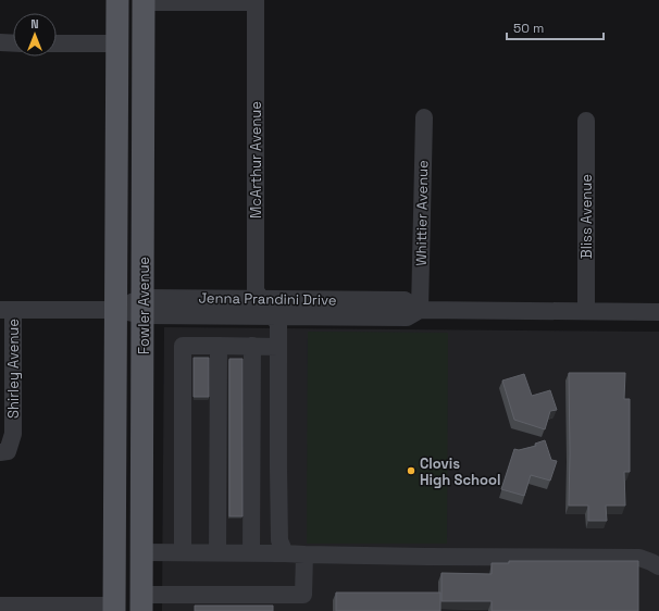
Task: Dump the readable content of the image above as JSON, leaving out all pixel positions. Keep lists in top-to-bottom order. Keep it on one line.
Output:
{"streets":{"main road":["Fowler Avenue"],"street":["McArthur Avenue","Whittier Avenue","Bliss Avenue","Jenna Prandini Drive","Shirley Avenue"]},"crossings":[["McArthur Avenue","Jenna Prandini Drive"],["Whittier Avenue","Jenna Prandini Drive"],["Bliss Avenue","Jenna Prandini Drive"],["Jenna Prandini Drive","Fowler Avenue"]],"places":["Clovis High School"],"scale_bar":"50 m","north":"top"}
